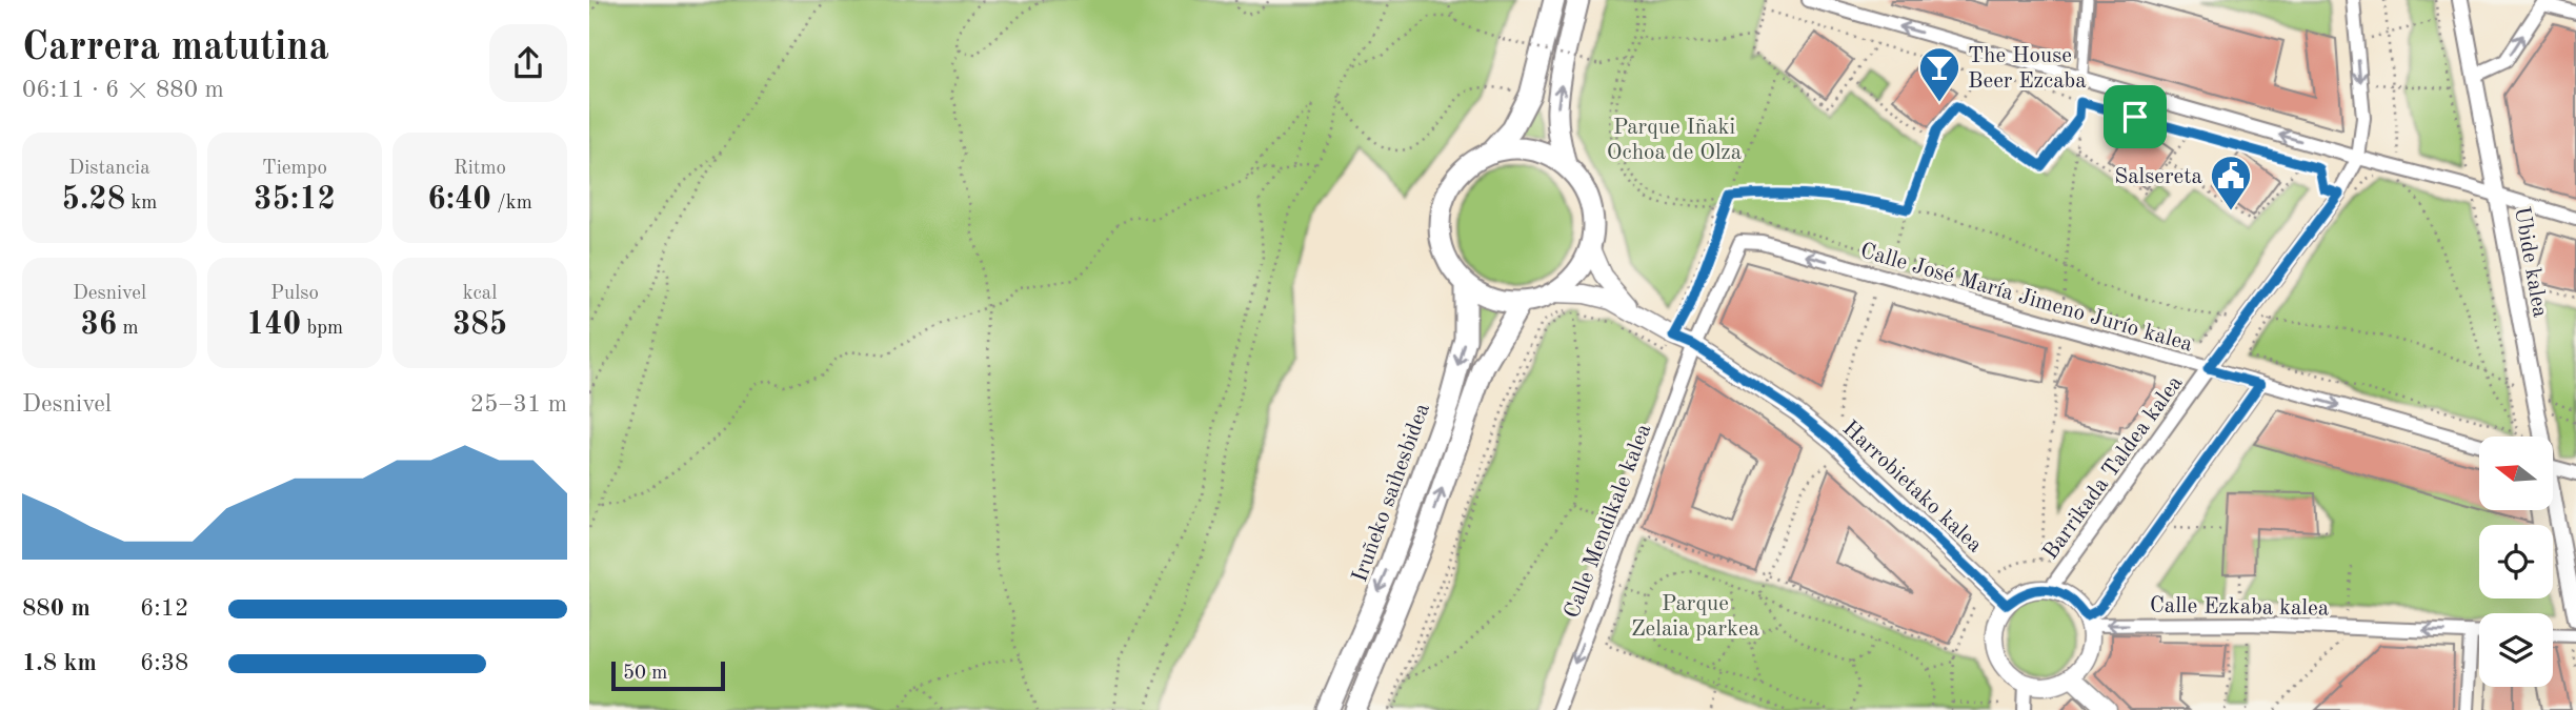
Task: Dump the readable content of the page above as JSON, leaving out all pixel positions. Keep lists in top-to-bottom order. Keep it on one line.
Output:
{"streets":{"highway":["Iruñeko saihesbidea"],"main road":["Harrobietako kalea"],"street":["Ubide kalea","Calle José María Jimeno Jurío kalea","Barrikada Taldea kalea","Calle Mendikale kalea","Calle Ezkaba kalea"]},"crossings":[["Calle José María Jimeno Jurío kalea","Barrikada Taldea kalea"],["Calle José María Jimeno Jurío kalea","Harrobietako kalea"],["Calle José María Jimeno Jurío kalea","Calle Mendikale kalea"],["Barrikada Taldea kalea","Harrobietako kalea"],["Barrikada Taldea kalea","Calle Ezkaba kalea"],["Harrobietako kalea","Iruñeko saihesbidea"],["Harrobietako kalea","Calle Mendikale kalea"],["Harrobietako kalea","Calle Ezkaba kalea"]],"one_way":["Calle Mendikale kalea","Calle Ezkaba kalea"],"parks":["Parque Iñaki Ochoa de Olza","Parque Zelaia parkea"],"places":{"bar":["The House Beer Ezcaba"],"public building":["Salsereta"]},"scale_bar":"50 m","north":"left","page":{"heading":["Carrera matutina","06:11 · 6 × 880 m"],"stats":[["Distancia","5.28 km"],["Tiempo","35:12"],["Ritmo","6:40 /km"],["Desnivel","36 m"],["Pulso","140 bpm"],["kcal","385"]],"chart":["Desnivel","25–31 m"],"list":[{"name":"880 m","note":"6:12"},{"name":"1.8 km","note":"6:38"}],"scale":"50 m"}}
